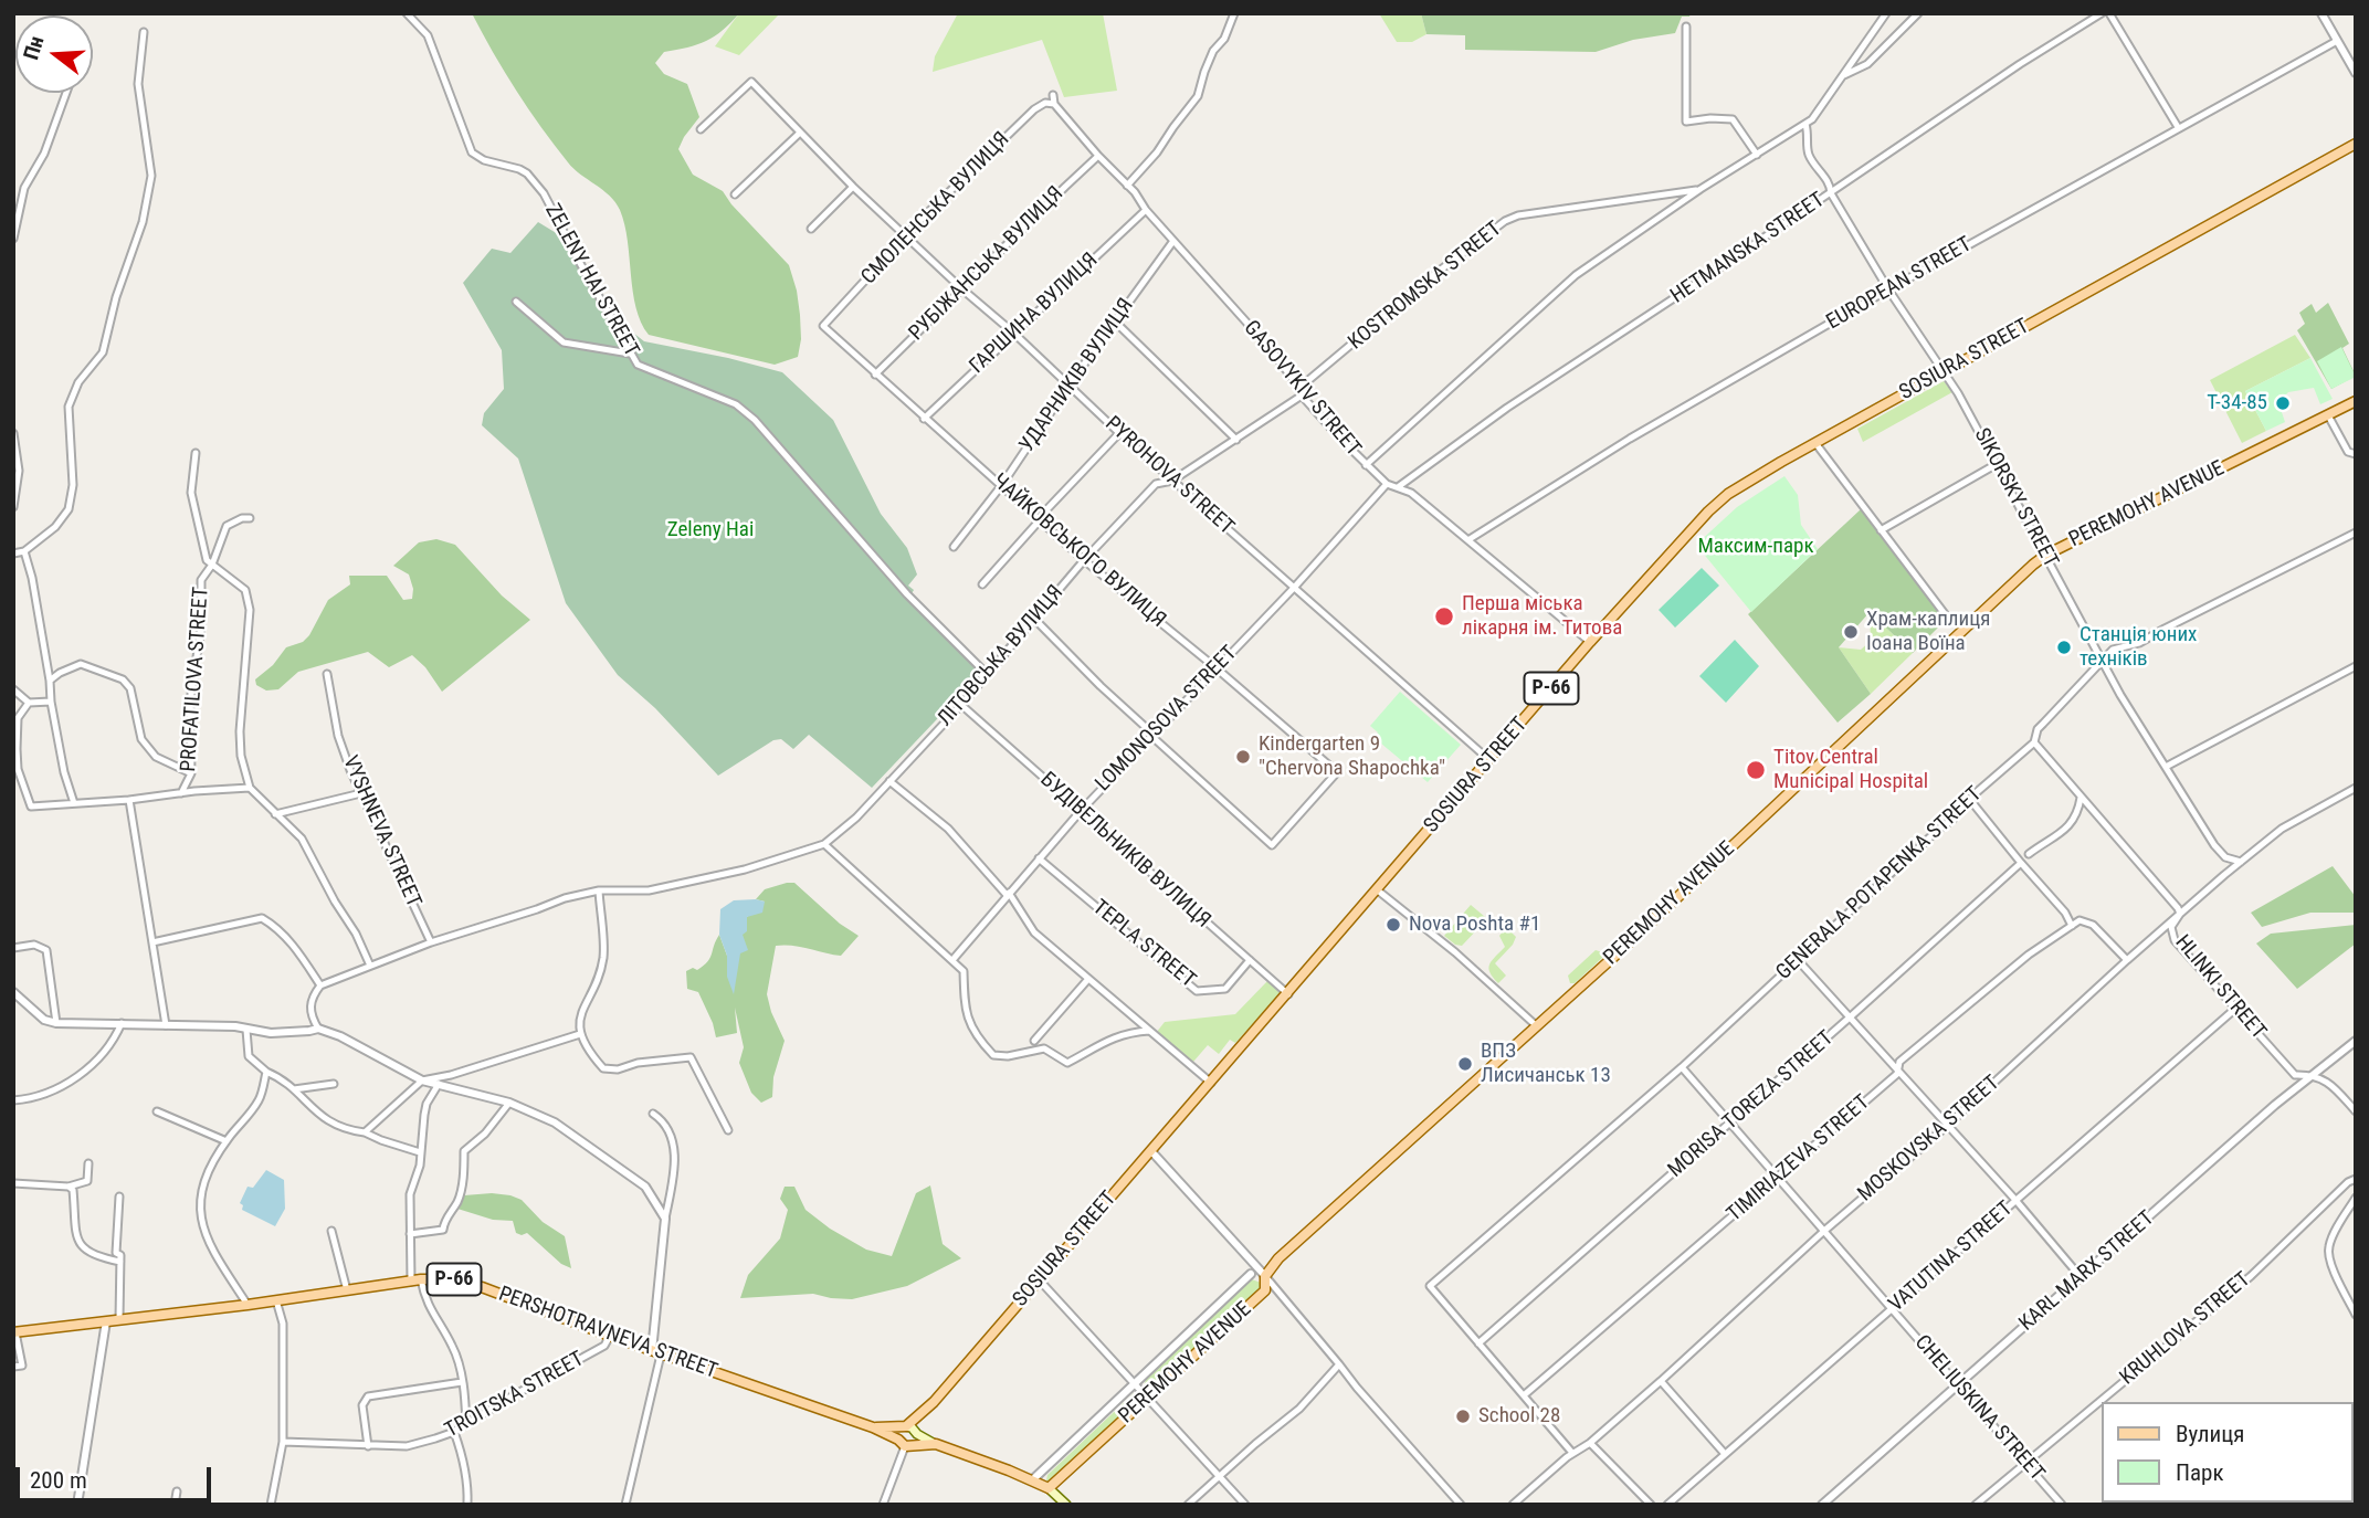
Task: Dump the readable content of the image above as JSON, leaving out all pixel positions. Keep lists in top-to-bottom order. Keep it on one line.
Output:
{"streets":{"main road":["SOSIURA STREET","PEREMOHY AVENUE","Р-66","PERSHOTRAVNEVA STREET"],"street":["СМОЛЕНСЬКА ВУЛИЦЯ","HETMANSKA STREET","РУБІЖАНСЬКА ВУЛИЦЯ","ZELENY HAI STREET","EUROPEAN STREET","KOSTROMSKA STREET","ГАРШИНА ВУЛИЦЯ","УДАРНИКІВ ВУЛИЦЯ","GASOVYKIV STREET","PYROHOVA STREET","SIKORSKY STREET","ЧАЙКОВСЬКОГО ВУЛИЦЯ","ЛІТОВСЬКА ВУЛИЦЯ","PROFATILOVA STREET","LOMONOSOVA STREET","VYSHNEVA STREET","БУДІВЕЛЬНИКІВ ВУЛИЦЯ","GENERALA POTAPENKA STREET","TEPLA STREET","HLINKI STREET","MORISA TOREZA STREET","MOSKOVSKA STREET","TIMIRIAZEVA STREET","VATUTINA STREET","KARL MARX STREET","KRUHLOVA STREET","TROITSKA STREET","CHELIUSKINA STREET"]},"crossings":[["СМОЛЕНСЬКА ВУЛИЦЯ","GASOVYKIV STREET"],["СМОЛЕНСЬКА ВУЛИЦЯ","PYROHOVA STREET"],["СМОЛЕНСЬКА ВУЛИЦЯ","ЧАЙКОВСЬКОГО ВУЛИЦЯ"],["HETMANSKA STREET","GASOVYKIV STREET"],["HETMANSKA STREET","SIKORSKY STREET"],["РУБІЖАНСЬКА ВУЛИЦЯ","GASOVYKIV STREET"],["РУБІЖАНСЬКА ВУЛИЦЯ","PYROHOVA STREET"],["РУБІЖАНСЬКА ВУЛИЦЯ","ЧАЙКОВСЬКОГО ВУЛИЦЯ"],["ZELENY HAI STREET","ЛІТОВСЬКА ВУЛИЦЯ"],["EUROPEAN STREET","GASOVYKIV STREET"],["EUROPEAN STREET","SIKORSKY STREET"],["KOSTROMSKA STREET","GASOVYKIV STREET"],["KOSTROMSKA STREET","ЛІТОВСЬКА ВУЛИЦЯ"],["ГАРШИНА ВУЛИЦЯ","GASOVYKIV STREET"],["ГАРШИНА ВУЛИЦЯ","PYROHOVA STREET"],["ГАРШИНА ВУЛИЦЯ","ЧАЙКОВСЬКОГО ВУЛИЦЯ"],["SOSIURA STREET","GASOVYKIV STREET"],["SOSIURA STREET","PYROHOVA STREET"],["SOSIURA STREET","SIKORSKY STREET"],["SOSIURA STREET","БУДІВЕЛЬНИКІВ ВУЛИЦЯ"],["SOSIURA STREET","PERSHOTRAVNEVA STREET"],["УДАРНИКІВ ВУЛИЦЯ","GASOVYKIV STREET"],["УДАРНИКІВ ВУЛИЦЯ","PYROHOVA STREET"],["УДАРНИКІВ ВУЛИЦЯ","ЧАЙКОВСЬКОГО ВУЛИЦЯ"],["GASOVYKIV STREET","ЛІТОВСЬКА ВУЛИЦЯ"],["GASOVYKIV STREET","LOMONOSOVA STREET"],["PYROHOVA STREET","ЛІТОВСЬКА ВУЛИЦЯ"],["PYROHOVA STREET","LOMONOSOVA STREET"],["SIKORSKY STREET","PEREMOHY AVENUE"],["SIKORSKY STREET","GENERALA POTAPENKA STREET"],["SIKORSKY STREET","MOSKOVSKA STREET"],["ЧАЙКОВСЬКОГО ВУЛИЦЯ","ЛІТОВСЬКА ВУЛИЦЯ"],["ЧАЙКОВСЬКОГО ВУЛИЦЯ","LOMONOSOVA STREET"],["ЛІТОВСЬКА ВУЛИЦЯ","БУДІВЕЛЬНИКІВ ВУЛИЦЯ"],["LOMONOSOVA STREET","БУДІВЕЛЬНИКІВ ВУЛИЦЯ"],["LOMONOSOVA STREET","TEPLA STREET"],["БУДІВЕЛЬНИКІВ ВУЛИЦЯ","TEPLA STREET"],["GENERALA POTAPENKA STREET","HLINKI STREET"],["GENERALA POTAPENKA STREET","MORISA TOREZA STREET"],["GENERALA POTAPENKA STREET","CHELIUSKINA STREET"],["HLINKI STREET","MOSKOVSKA STREET"],["HLINKI STREET","VATUTINA STREET"],["HLINKI STREET","KARL MARX STREET"],["MORISA TOREZA STREET","CHELIUSKINA STREET"],["MOSKOVSKA STREET","CHELIUSKINA STREET"],["TIMIRIAZEVA STREET","CHELIUSKINA STREET"],["VATUTINA STREET","CHELIUSKINA STREET"],["KARL MARX STREET","CHELIUSKINA STREET"],["KRUHLOVA STREET","CHELIUSKINA STREET"],["PERSHOTRAVNEVA STREET","TROITSKA STREET"]],"parks":["Zeleny Hai","Максим-парк"],"places":["Т-34-85","Перша міська лікарня ім. Титова","Храм-каплиця Іоана Воїна","Станція юних техніків","Kindergarten 9 \"Chervona Shapochka\"","Titov Central Municipal Hospital","Nova Poshta #1","ВПЗ Лисичанськ 13","School 28"],"legend":["Вулиця","Парк"],"scale_bar":"200 m","north":"left"}
